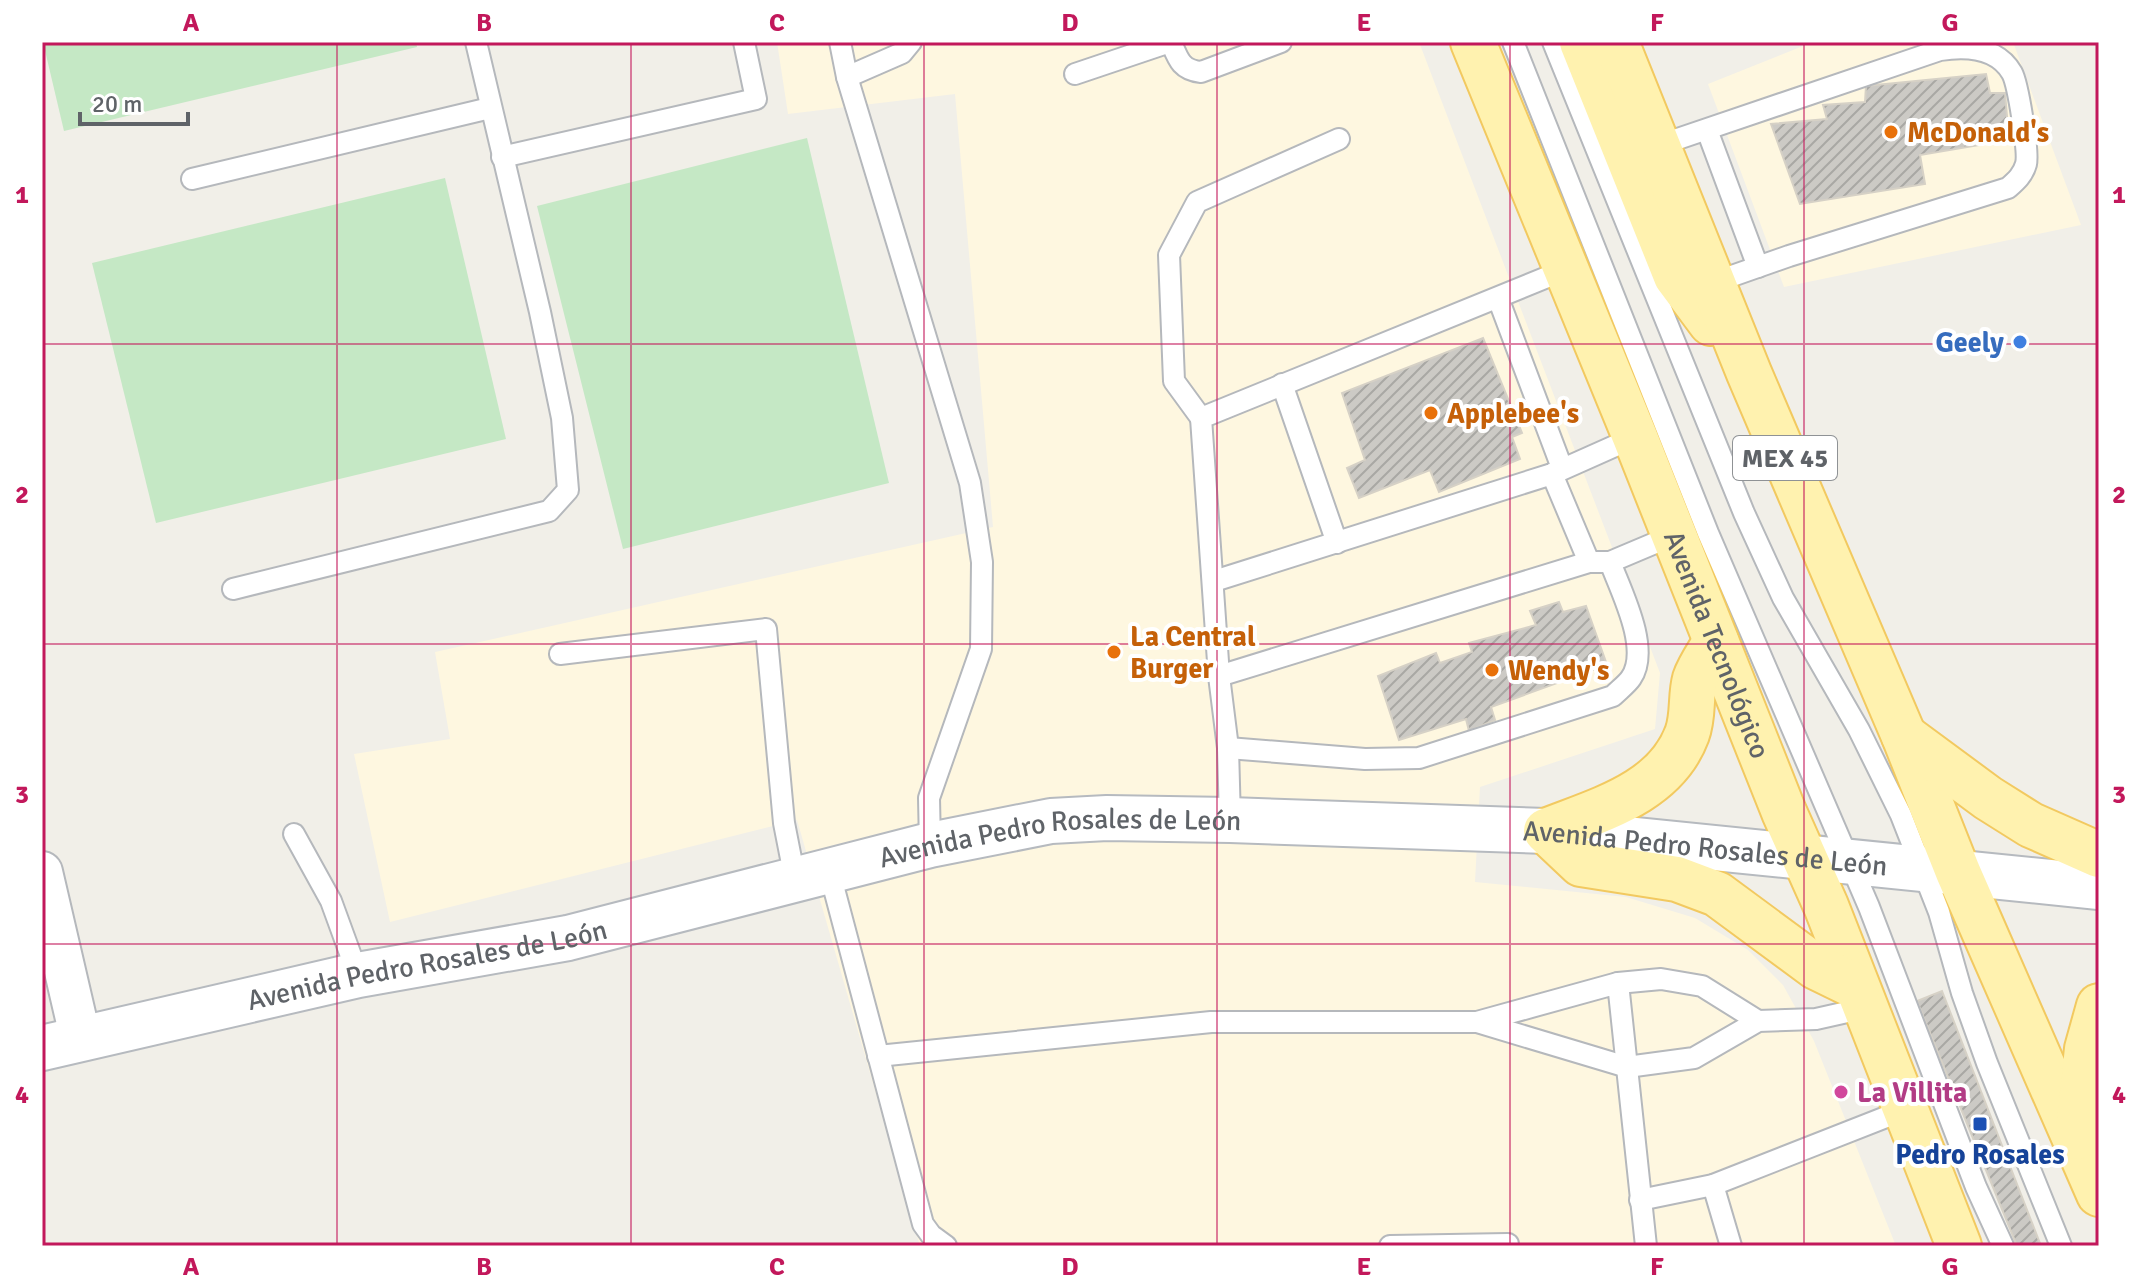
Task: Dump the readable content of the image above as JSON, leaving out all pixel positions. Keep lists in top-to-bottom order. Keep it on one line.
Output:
{"streets":{"main road":["MEX 45","Avenida Tecnológico","Avenida Pedro Rosales de León"]},"crossings":[["MEX 45","Avenida Pedro Rosales de León"],["Avenida Tecnológico","Avenida Pedro Rosales de León"]],"places":{"other":["McDonald's","Geely","Applebee's","La Central Burger","Wendy's","La Villita"],"transit":["Pedro Rosales"]},"scale_bar":"20 m","grid":{"columns":["A","B","C","D","E","F","G"],"rows":["1","2","3","4"]}}
